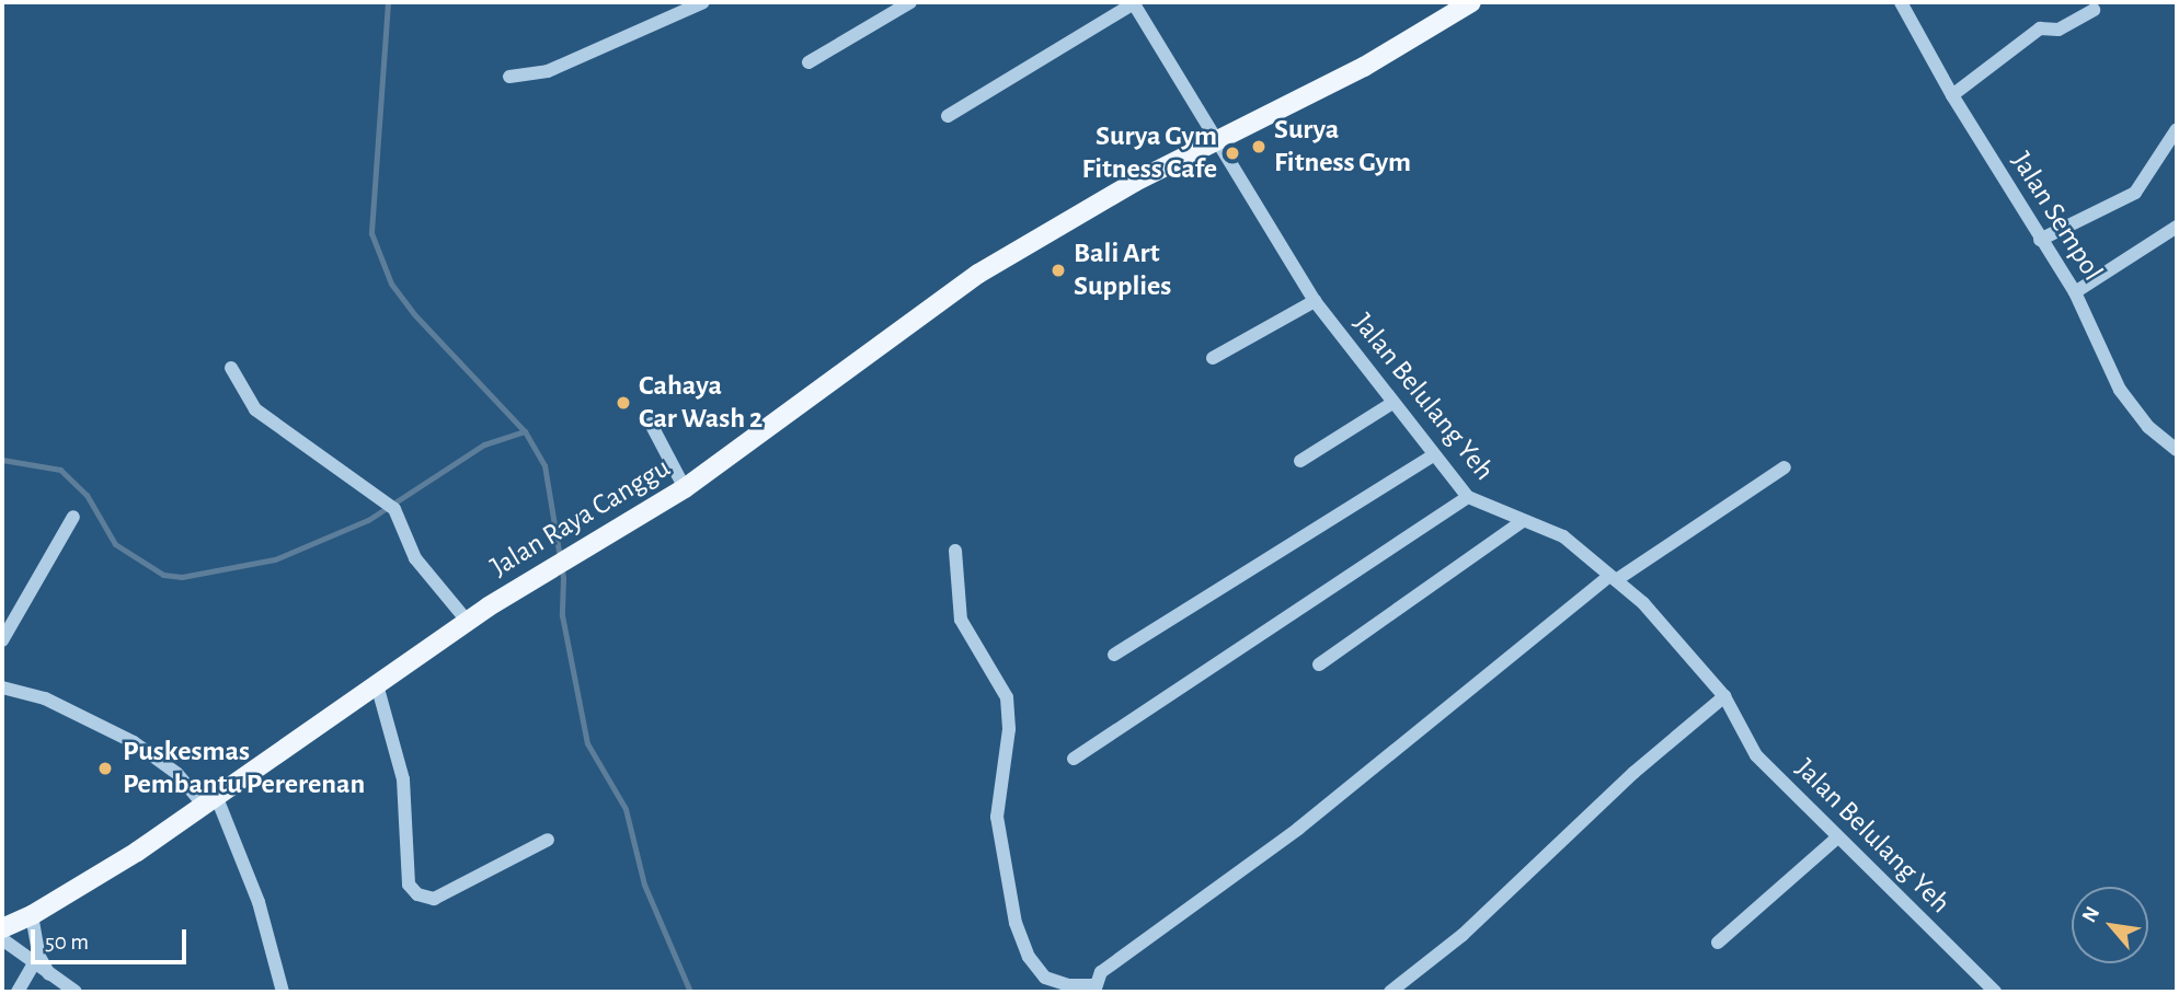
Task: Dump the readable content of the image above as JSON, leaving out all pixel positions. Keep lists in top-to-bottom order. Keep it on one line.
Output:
{"streets":{"main road":["Jalan Raya Canggu"],"street":["Jalan Sempol","Jalan Belulang Yeh"]},"crossings":[["Jalan Belulang Yeh","Jalan Raya Canggu"]],"places":["Surya Fitness Gym","Surya Gym Fitness Cafe","Bali Art Supplies","Cahaya Car Wash 2","Puskesmas Pembantu Pererenan"],"scale_bar":"50 m","north":"top left"}
